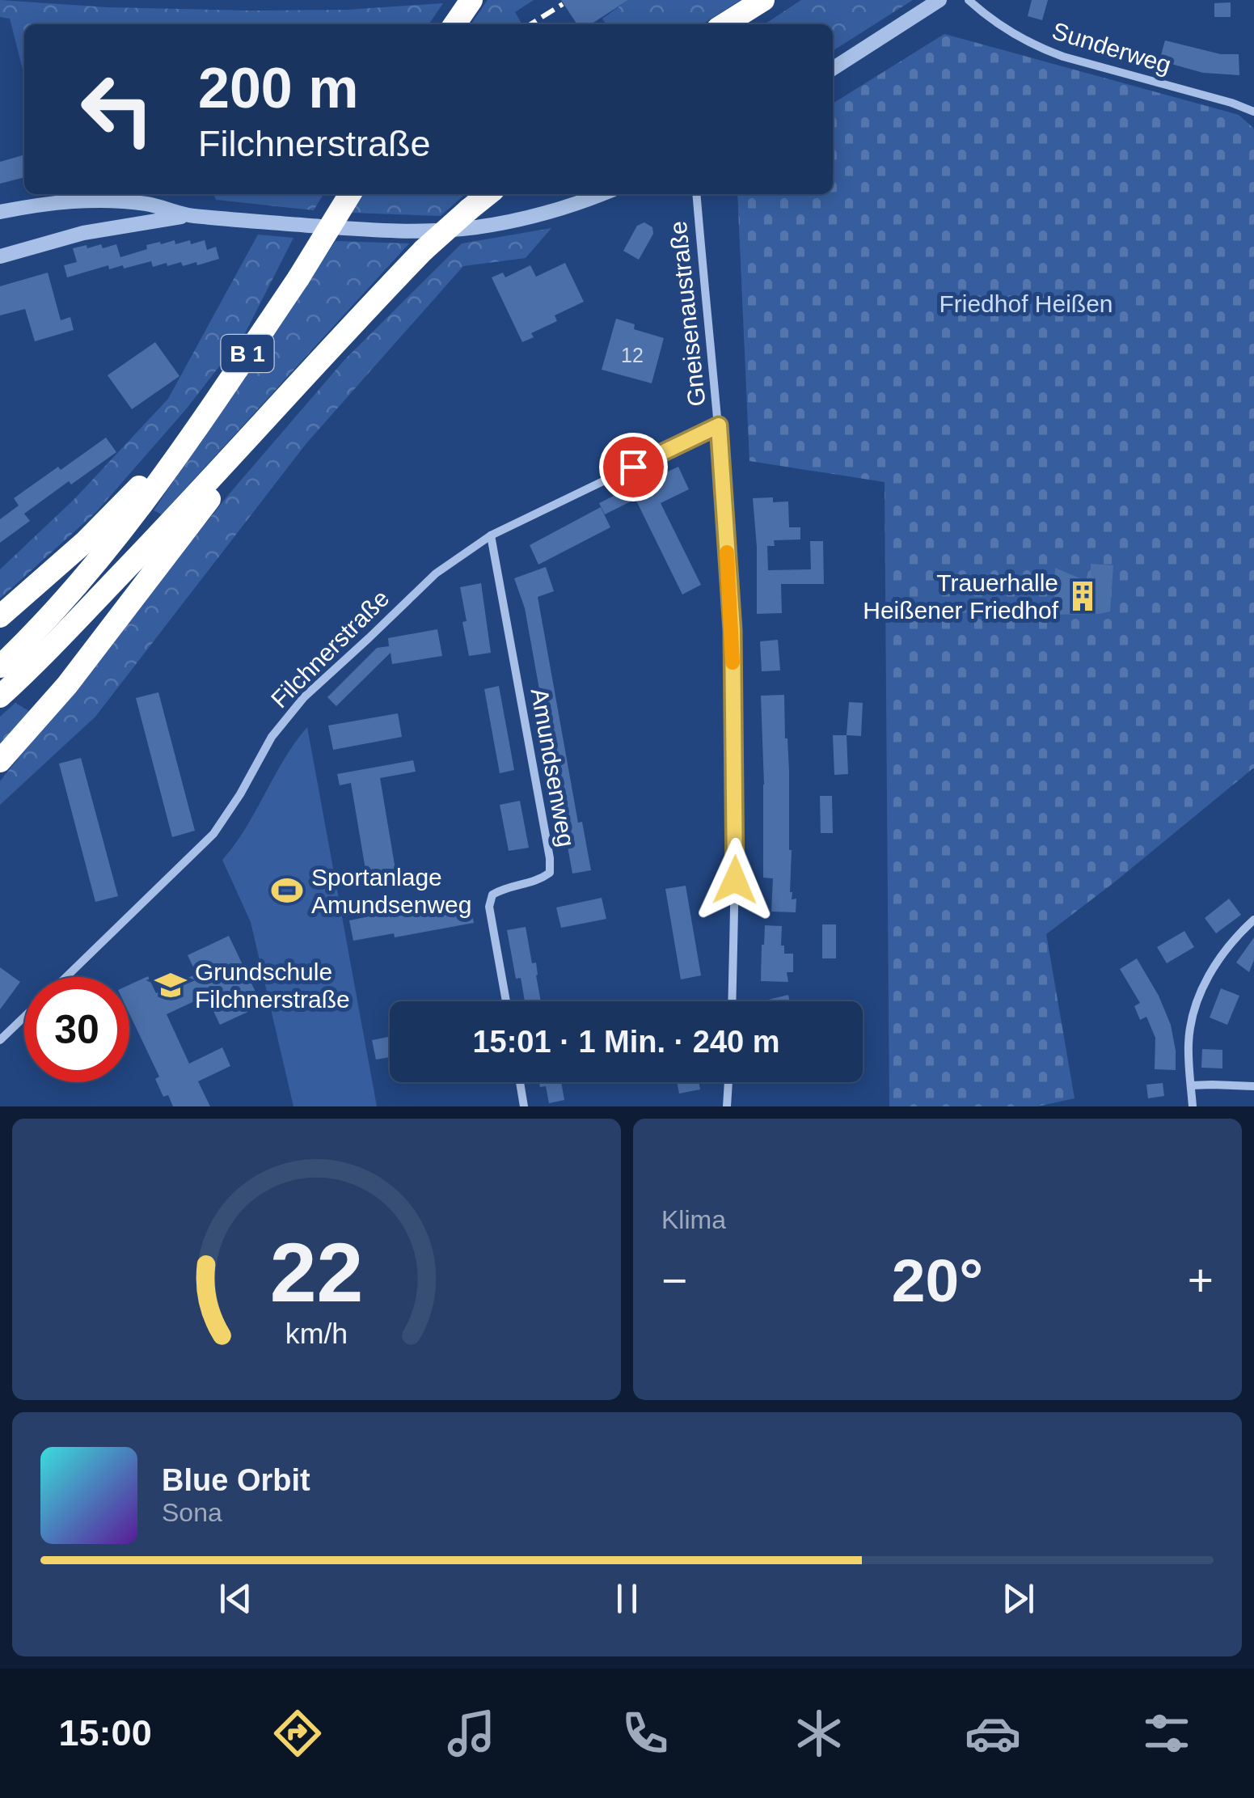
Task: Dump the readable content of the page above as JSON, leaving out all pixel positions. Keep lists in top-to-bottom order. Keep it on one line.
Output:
{"streets":{"highway":["B 1"],"street":["Sunderweg","Gneisenaustraße","Filchnerstraße","Amundsenweg"]},"crossings":[["Gneisenaustraße","Filchnerstraße"],["Filchnerstraße","Amundsenweg"]],"parks":["Friedhof Heißen"],"places":{"building":["Trauerhalle Heißener Friedhof"],"sports":["Sportanlage Amundsenweg"],"school or university":["Grundschule Filchnerstraße"]},"house_numbers":["12"],"page":{"turn":["200 m","Filchnerstraße"],"limit":"30","trip":"15:01 · 1 Min. · 240 m","tile":"Klima","heat":["−","20°","+"],"song":["Blue Orbit","Sona"],"tabs":"15:00","gauge":["22","km/h"]}}
